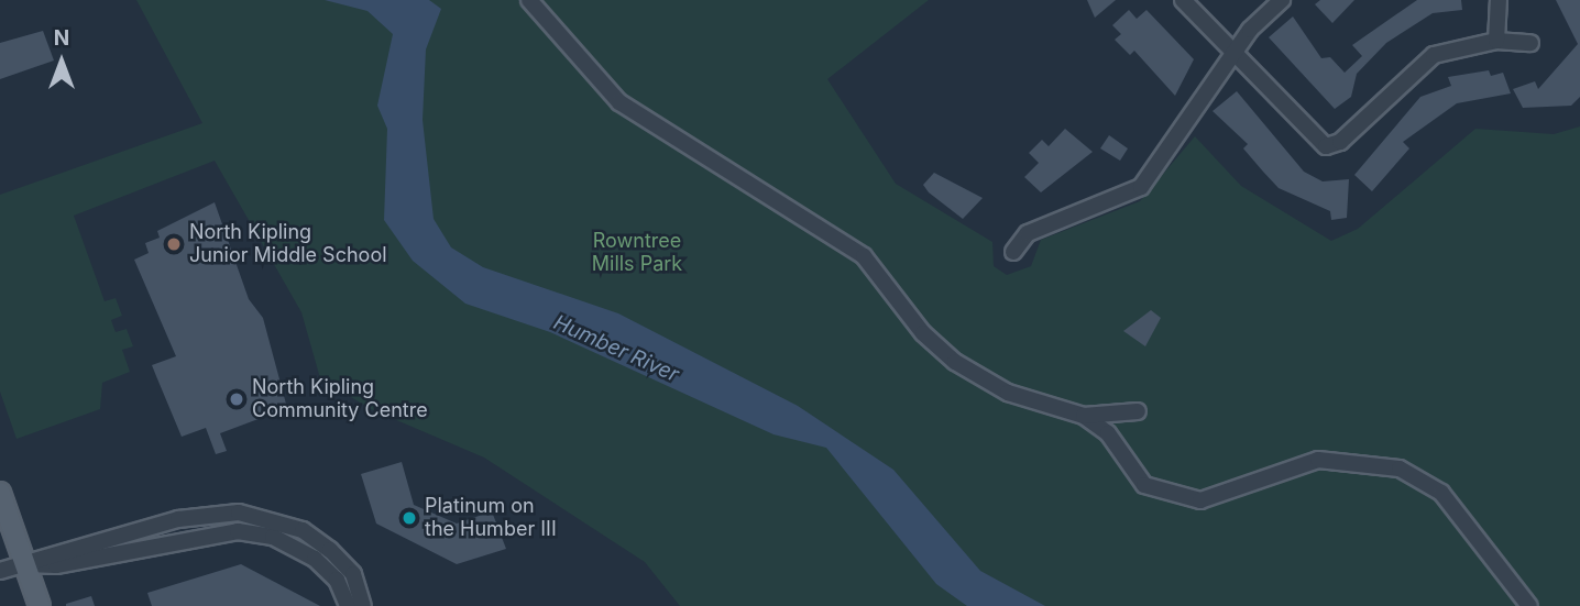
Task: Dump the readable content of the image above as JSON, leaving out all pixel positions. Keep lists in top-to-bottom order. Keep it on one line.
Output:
{"water":["Humber River"],"parks":["Rowntree Mills Park"],"places":["North Kipling Junior Middle School","North Kipling Community Centre","Platinum on the Humber III"],"north":"top"}
